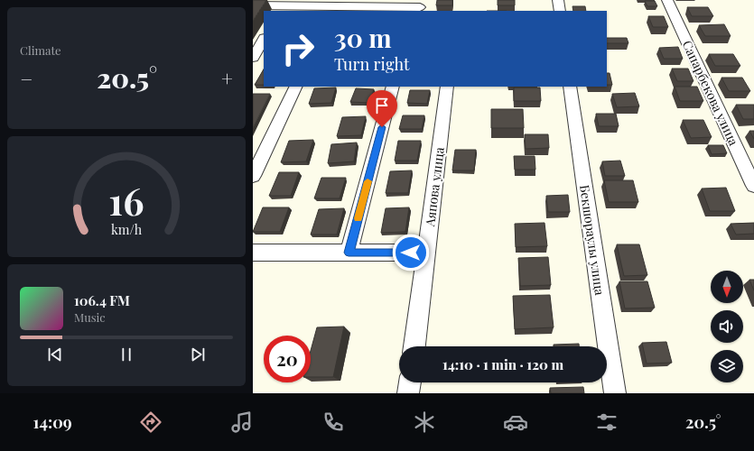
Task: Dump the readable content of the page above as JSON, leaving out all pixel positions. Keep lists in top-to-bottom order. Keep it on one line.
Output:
{"streets":{"street":["Сапарбекова улица","Аяпова улица","Бекшораулы улица"]},"north":"bottom","page":{"tile":"Climate","turn":["30 m","Turn right"],"heat":["−","20.5°","+"],"song":["106.4 FM","Music"],"limit":"20","trip":"14:10 · 1 min · 120 m","tabs":["14:09","20.5°"],"gauge":["16","km/h"]}}
